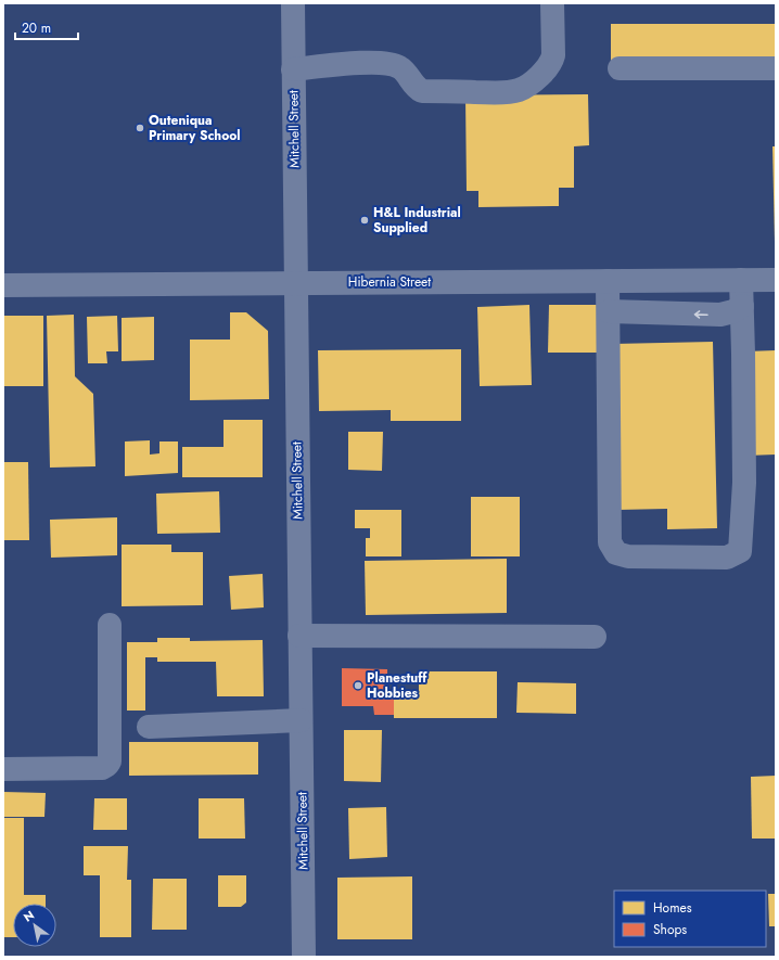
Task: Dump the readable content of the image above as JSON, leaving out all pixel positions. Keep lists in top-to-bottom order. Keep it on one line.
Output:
{"streets":{"street":["Mitchell Street","Hibernia Street"]},"crossings":[["Mitchell Street","Hibernia Street"]],"places":["Outeniqua Primary School","H&L Industrial Supplied","Planestuff Hobbies"],"legend":["Homes","Shops"],"scale_bar":"20 m","north":"top left"}
